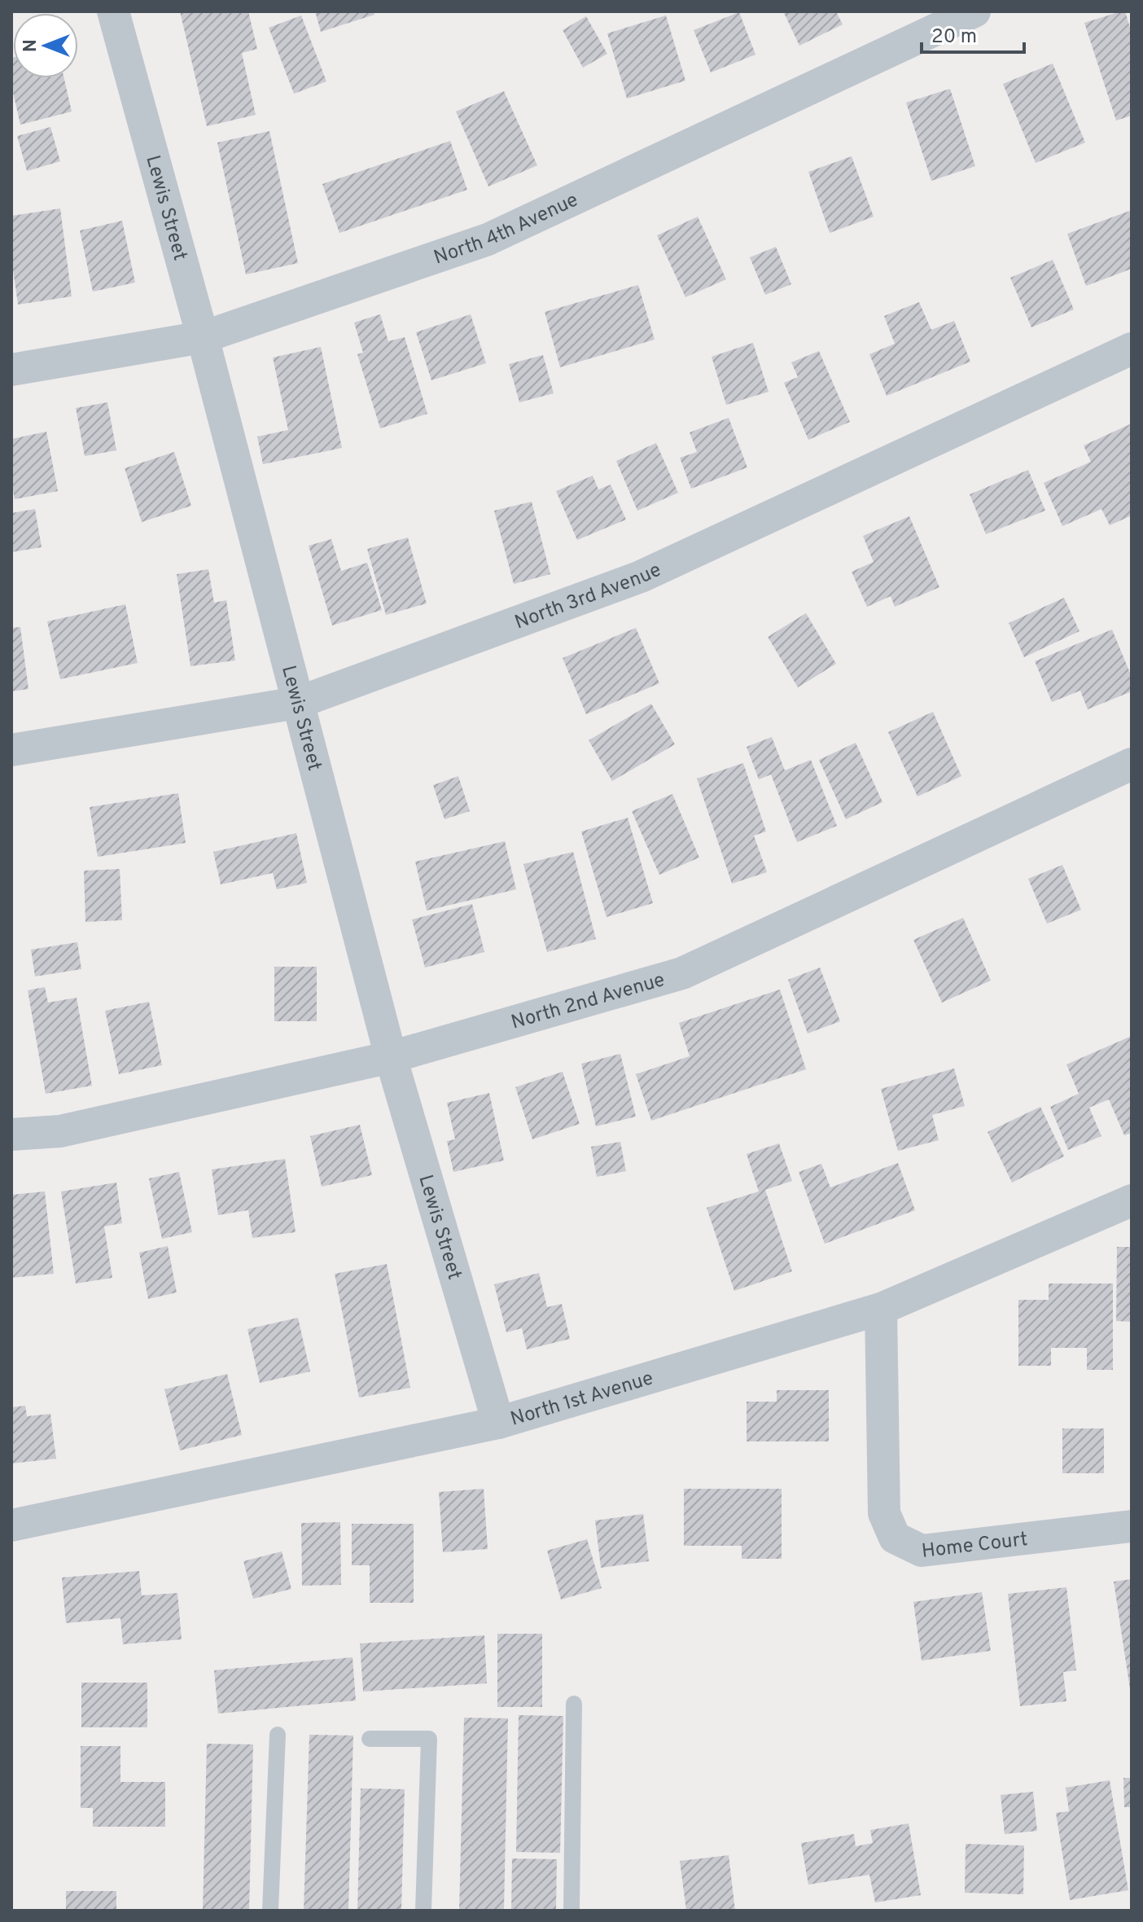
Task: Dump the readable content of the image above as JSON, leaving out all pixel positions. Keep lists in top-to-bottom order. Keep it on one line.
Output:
{"streets":{"street":["Lewis Street","North 4th Avenue","North 3rd Avenue","North 2nd Avenue","North 1st Avenue","Home Court"]},"crossings":[["Lewis Street","North 4th Avenue"],["Lewis Street","North 3rd Avenue"],["Lewis Street","North 2nd Avenue"],["Lewis Street","North 1st Avenue"],["North 1st Avenue","Home Court"]],"scale_bar":"20 m","north":"left"}
